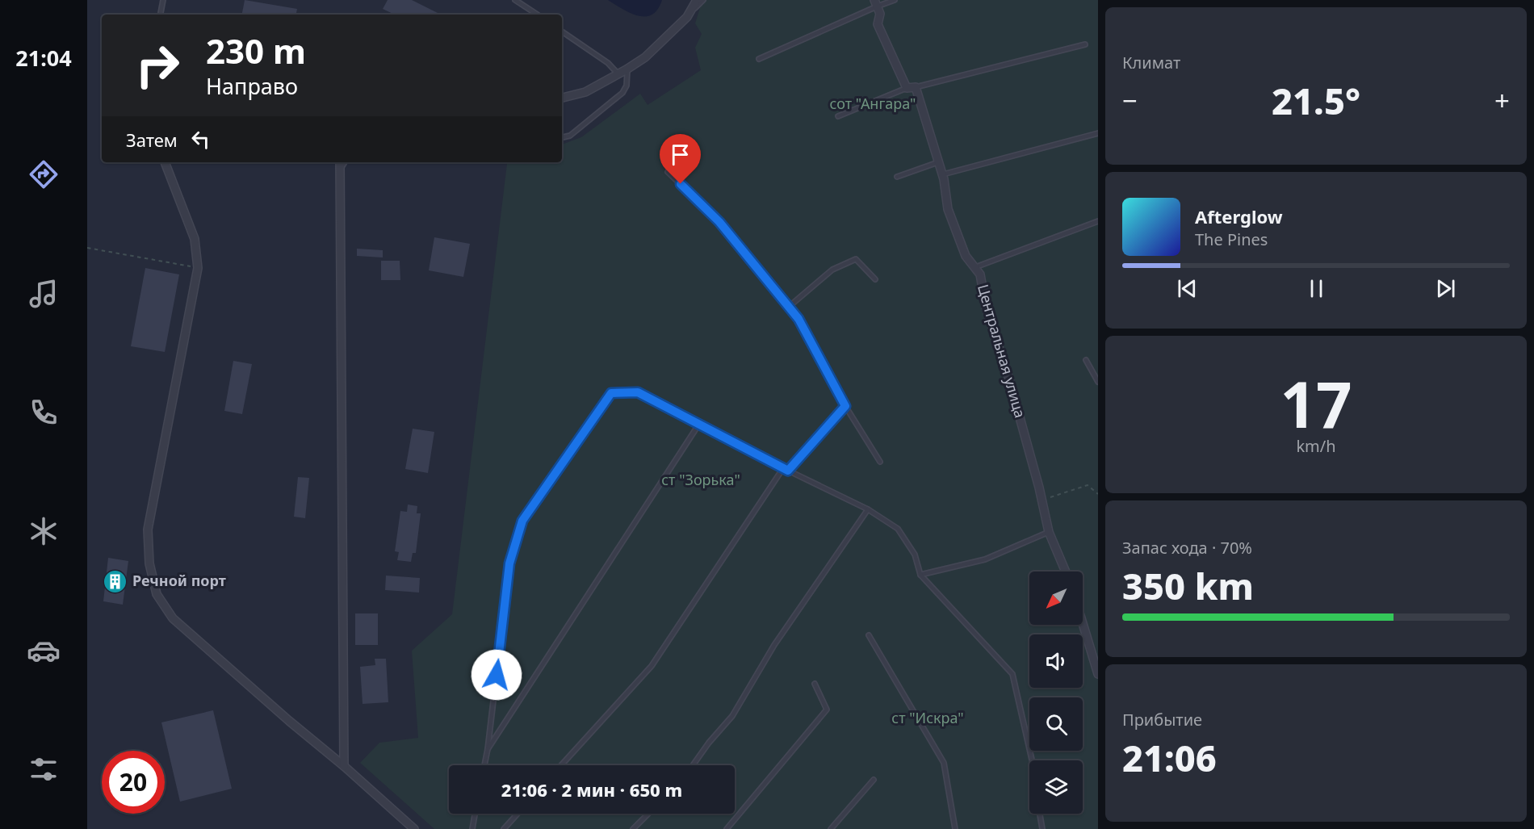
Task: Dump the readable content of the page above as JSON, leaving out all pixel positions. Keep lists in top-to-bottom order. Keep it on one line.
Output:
{"streets":{"street":["Центральная улица"]},"parks":["сот \"Ангара\"","ст \"Зорька\"","ст \"Искра\""],"places":{"building":["Речной порт"]},"north":"bottom left","page":{"tabs":"21:04","tile":["Климат",["17","km/h"],["Запас хода · 70%","350 km"],["Прибытие","21:06"]],"turn":["230 m","Направо"],"heat":["−","21.5°","+"],"then":"Затем","song":["Afterglow","The Pines"],"limit":"20","trip":"21:06 · 2 мин · 650 m"}}
